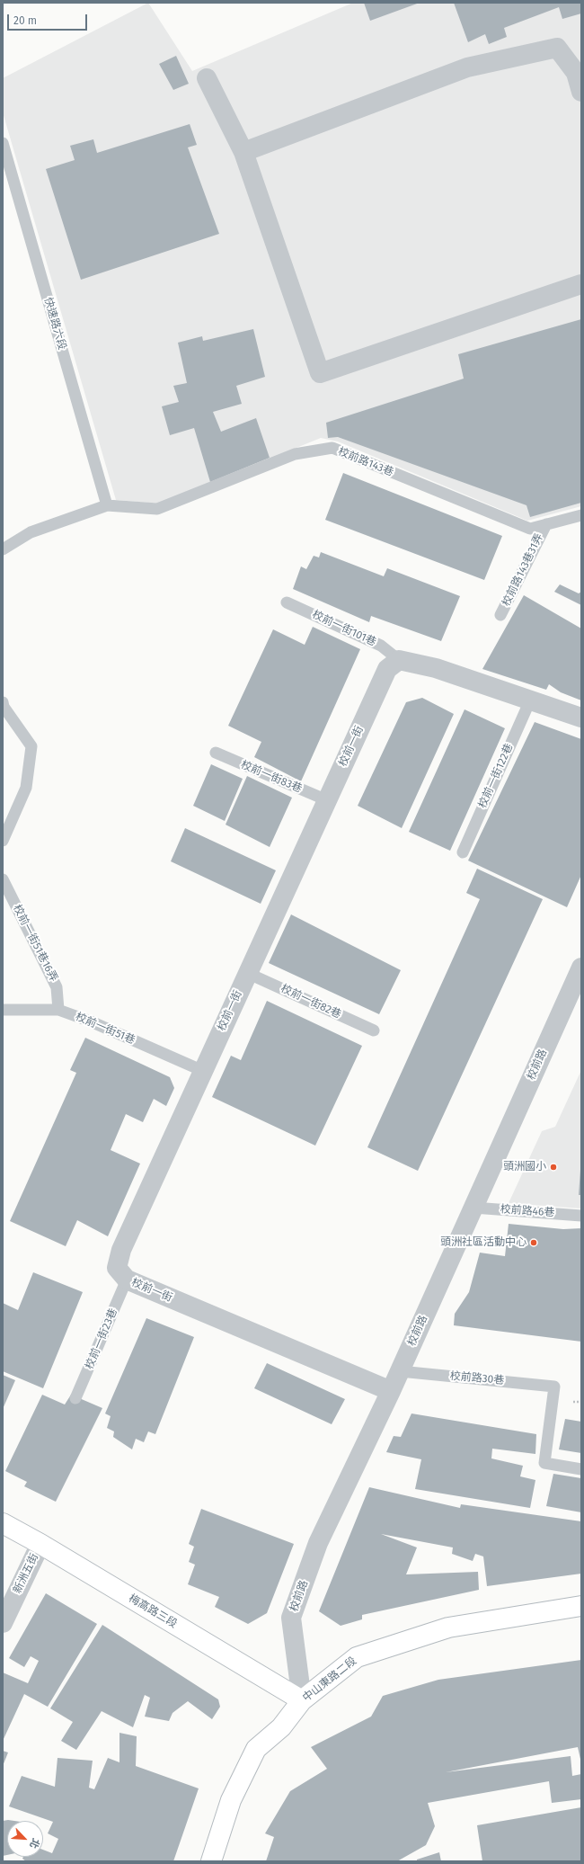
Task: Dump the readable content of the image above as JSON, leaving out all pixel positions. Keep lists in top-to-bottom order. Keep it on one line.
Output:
{"streets":{"main road":["梅高路三段","中山東路二段"],"street":["校前一街","校前路","新洲五街"],"lane":["快速路六段","校前路143巷","校前路143巷31弄","校前一街101巷","校前一街122巷","校前一街83巷","校前一街51巷16弄","校前一街82巷","校前一街51巷","校前路46巷","校前一街23巷","校前路30巷"]},"crossings":[["快速路六段","校前路143巷"],["校前路143巷","校前路143巷31弄"],["校前一街101巷","校前一街"],["校前一街","校前一街83巷"],["校前一街","校前一街82巷"],["校前一街","校前一街51巷"],["校前一街","校前路"],["校前一街","校前一街23巷"],["校前一街51巷16弄","校前一街51巷"],["校前路","校前路46巷"],["校前路","校前路30巷"],["校前路","梅高路三段"],["校前路","中山東路二段"],["新洲五街","梅高路三段"],["梅高路三段","中山東路二段"]],"places":["頭洲國小","頭洲社區活動中心"],"scale_bar":"20 m","north":"bottom right"}
